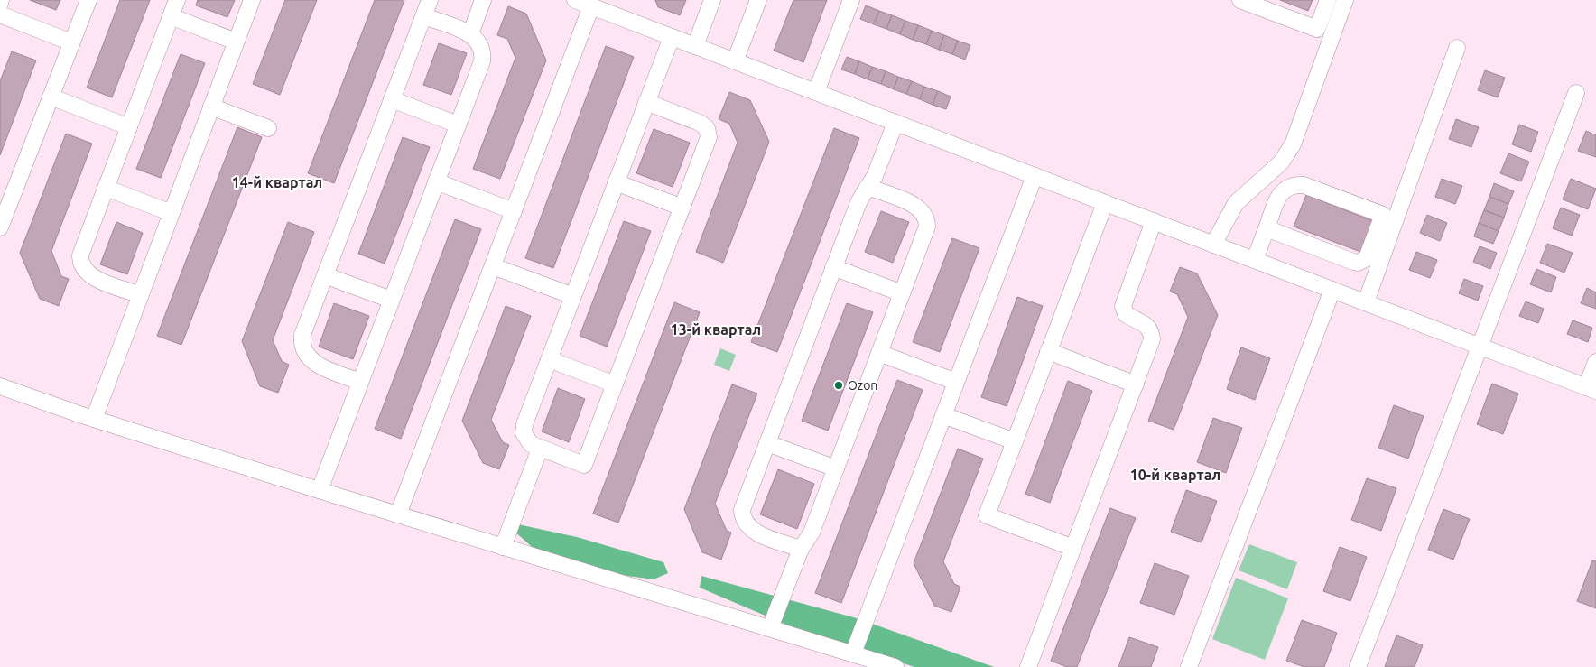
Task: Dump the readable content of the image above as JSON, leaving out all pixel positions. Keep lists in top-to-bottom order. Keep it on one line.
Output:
{"districts":["14-й квартал","13-й квартал","10-й квартал"],"places":["Ozon"]}
